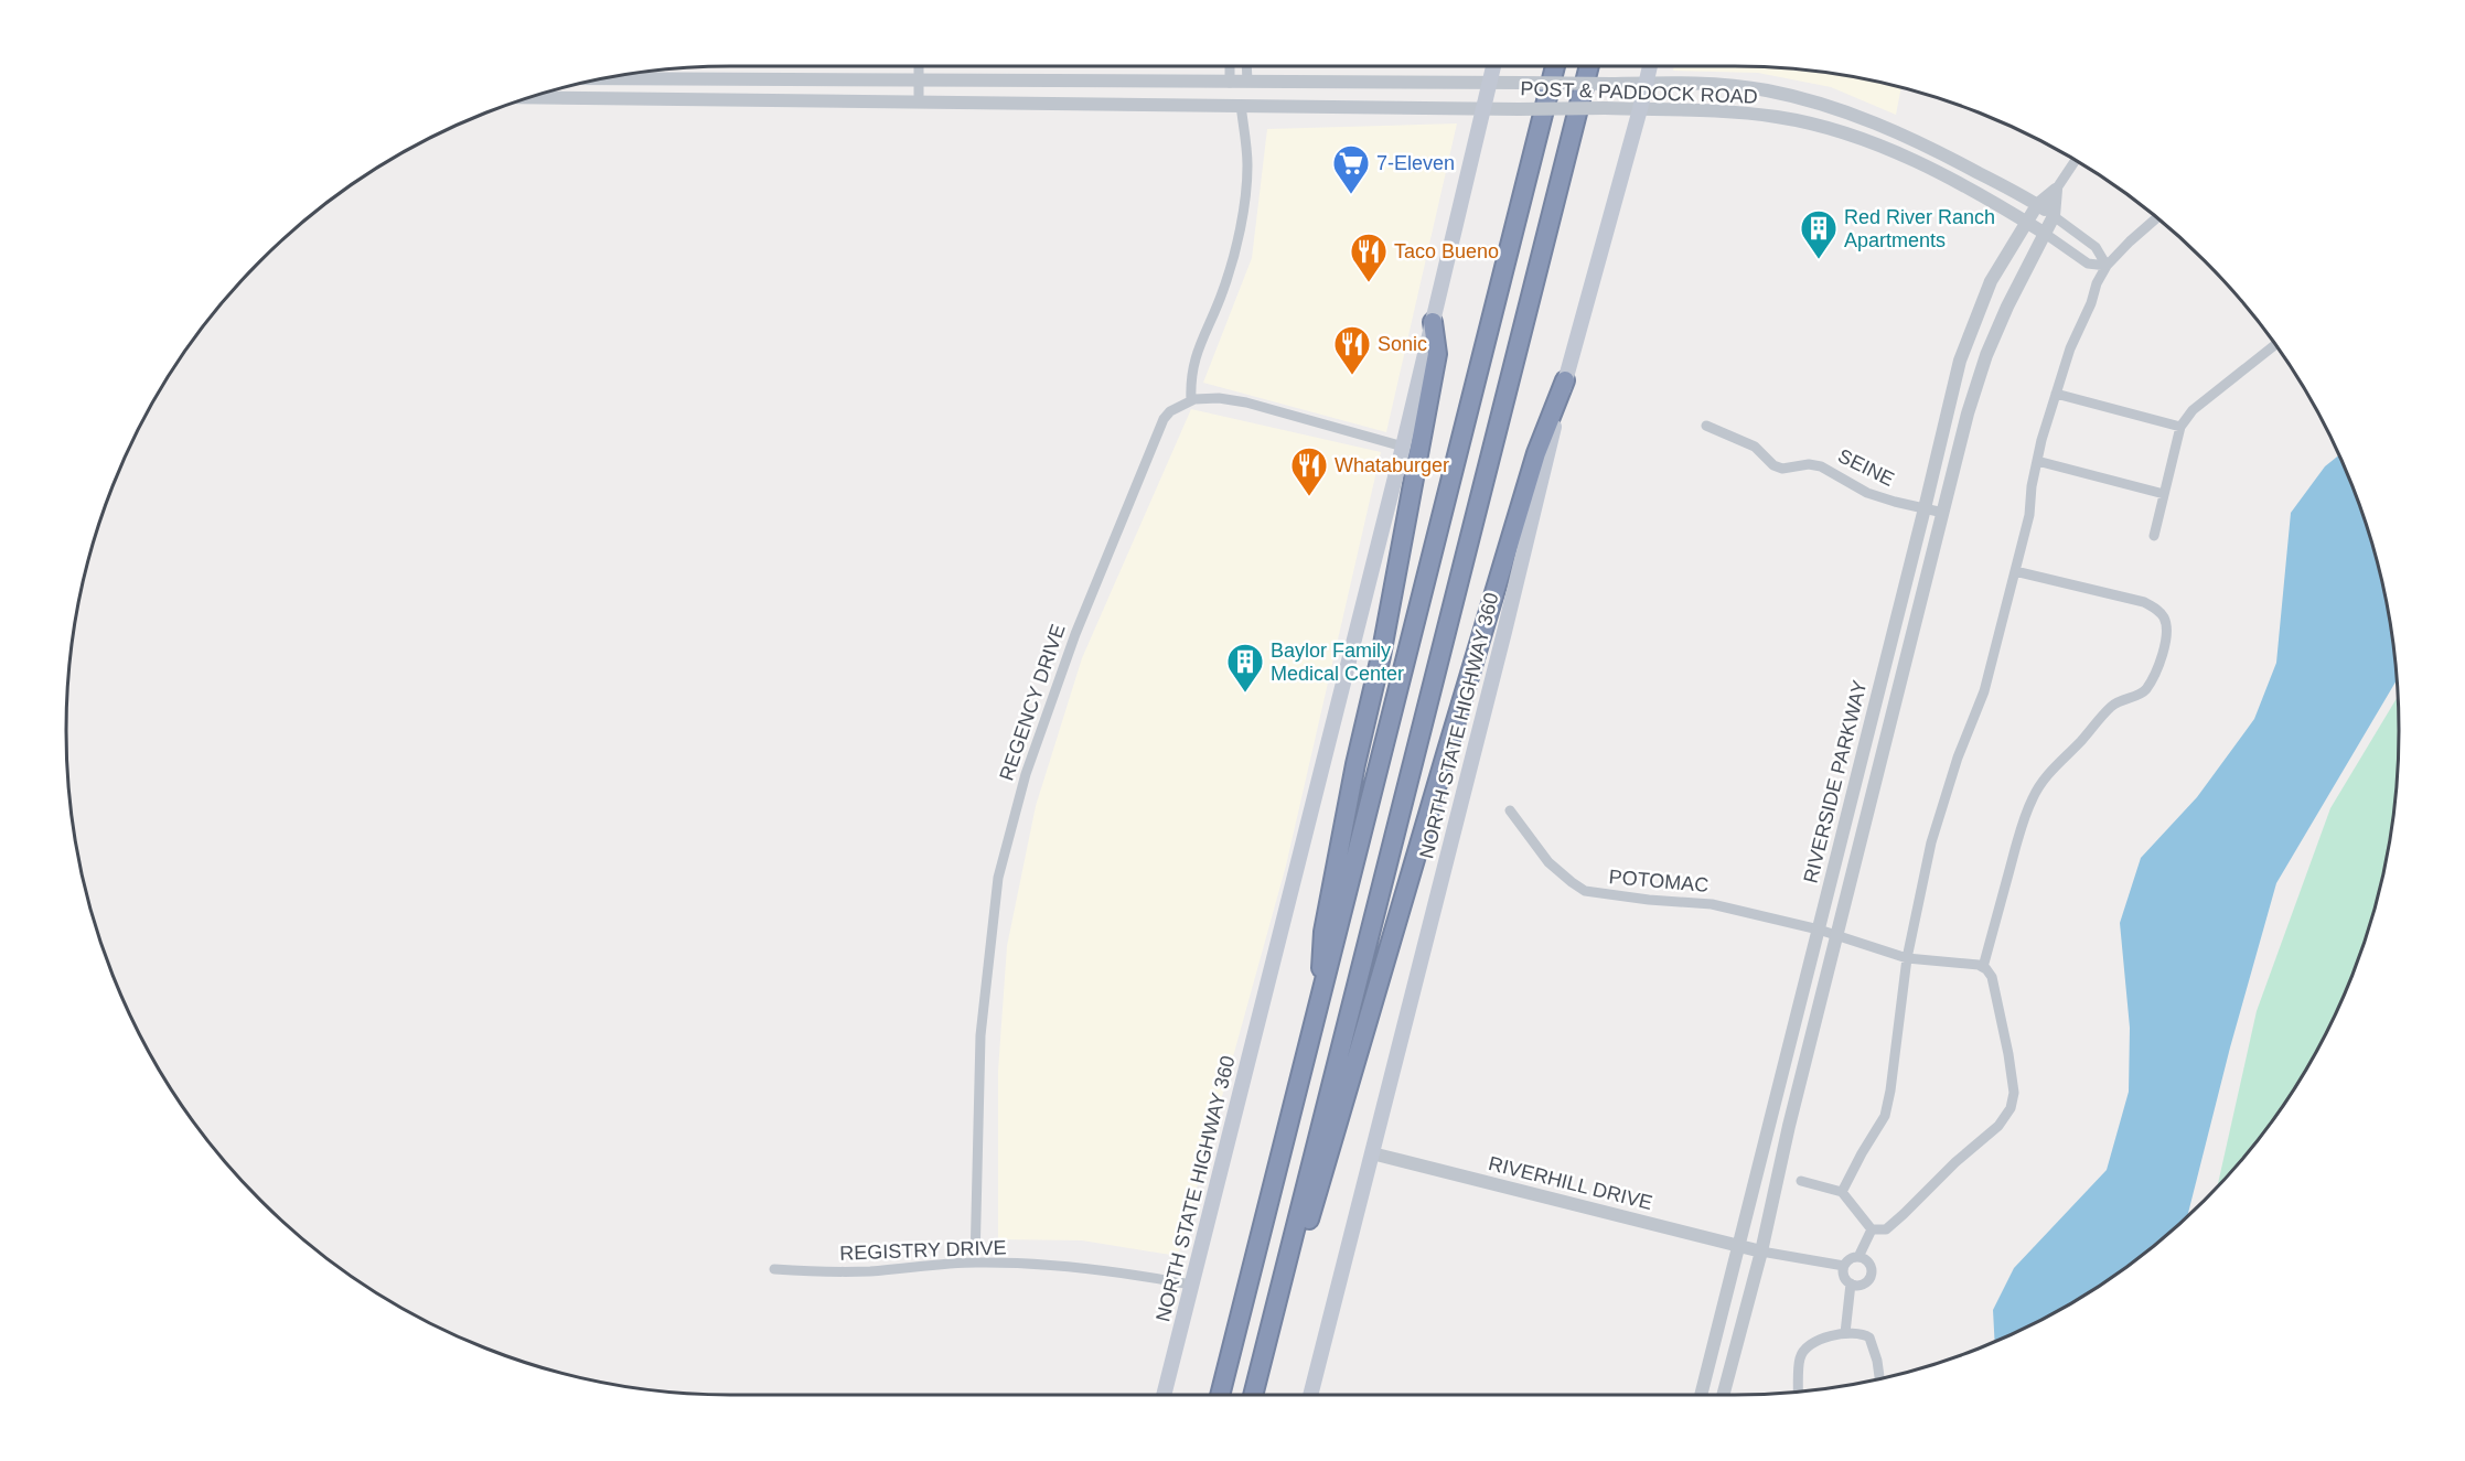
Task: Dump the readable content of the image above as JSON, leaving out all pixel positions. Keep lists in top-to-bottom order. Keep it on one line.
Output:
{"streets":{"main road":["NORTH STATE HIGHWAY 360"],"street":["POST & PADDOCK ROAD","SEINE","REGENCY DRIVE","RIVERSIDE PARKWAY","POTOMAC","RIVERHILL DRIVE","REGISTRY DRIVE"]},"crossings":[["POST & PADDOCK ROAD","NORTH STATE HIGHWAY 360"],["POST & PADDOCK ROAD","RIVERSIDE PARKWAY"],["SEINE","RIVERSIDE PARKWAY"],["REGENCY DRIVE","REGISTRY DRIVE"],["NORTH STATE HIGHWAY 360","RIVERHILL DRIVE"],["NORTH STATE HIGHWAY 360","REGISTRY DRIVE"],["RIVERSIDE PARKWAY","POTOMAC"],["RIVERSIDE PARKWAY","RIVERHILL DRIVE"]],"places":{"supermarket":["7-Eleven"],"building":["Red River Ranch Apartments","Baylor Family Medical Center"],"restaurant":["Taco Bueno","Sonic","Whataburger"]}}
